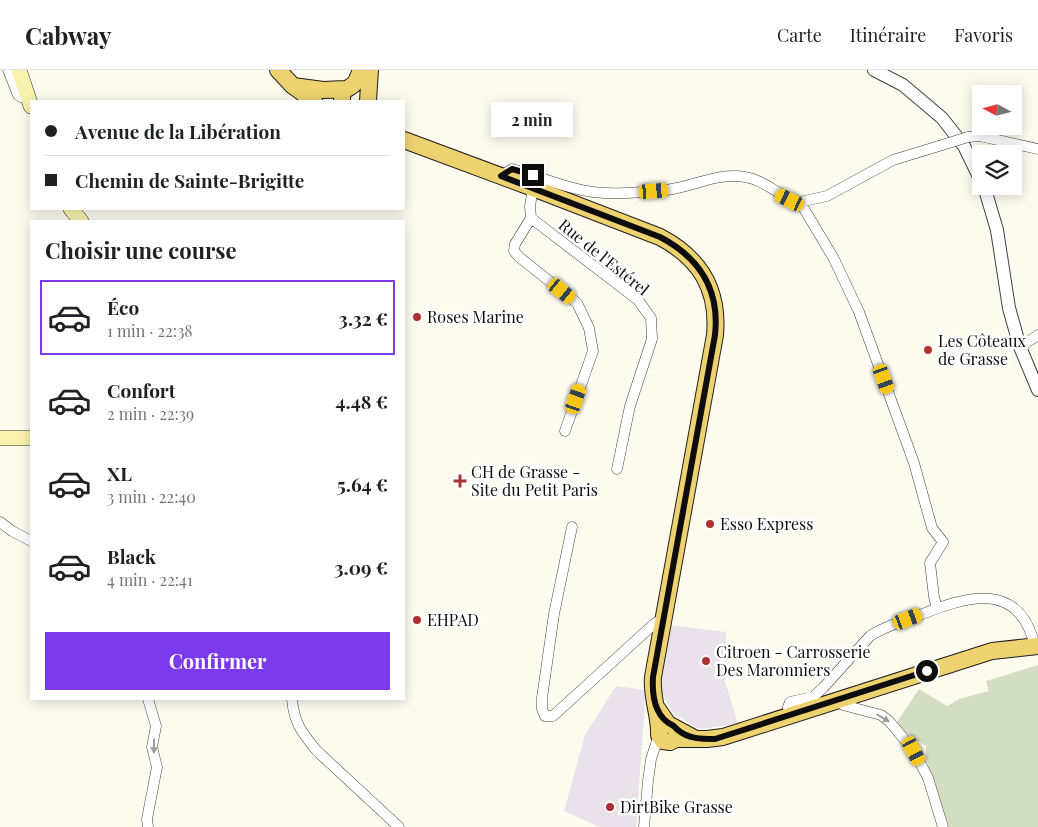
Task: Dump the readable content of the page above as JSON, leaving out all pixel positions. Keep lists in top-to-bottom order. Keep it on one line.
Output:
{"streets":{"street":["Rue de l'Estérel"]},"places":{"other":["Roses Marine","Les Côteaux de Grasse","Esso Express","EHPAD","Citroen - Carrosserie Des Maronniers","DirtBike Grasse"],"health":["CH de Grasse - Site du Petit Paris"]},"north":"left","page":{"header":"Cabway","nav":["Carte","Itinéraire","Favoris"],"banner":["Avenue de la Libération","Chemin de Sainte-Brigitte"],"bubble":"2 min","heading":"Choisir une course","list":[{"name":"Éco","note":"1 min · 22:38","value":"3.32 €"},{"name":"Confort","note":"2 min · 22:39","value":"4.48 €"},{"name":"XL","note":"3 min · 22:40","value":"5.64 €"},{"name":"Black","note":"4 min · 22:41","value":"3.09 €"}],"buttons":"Confirmer"}}
